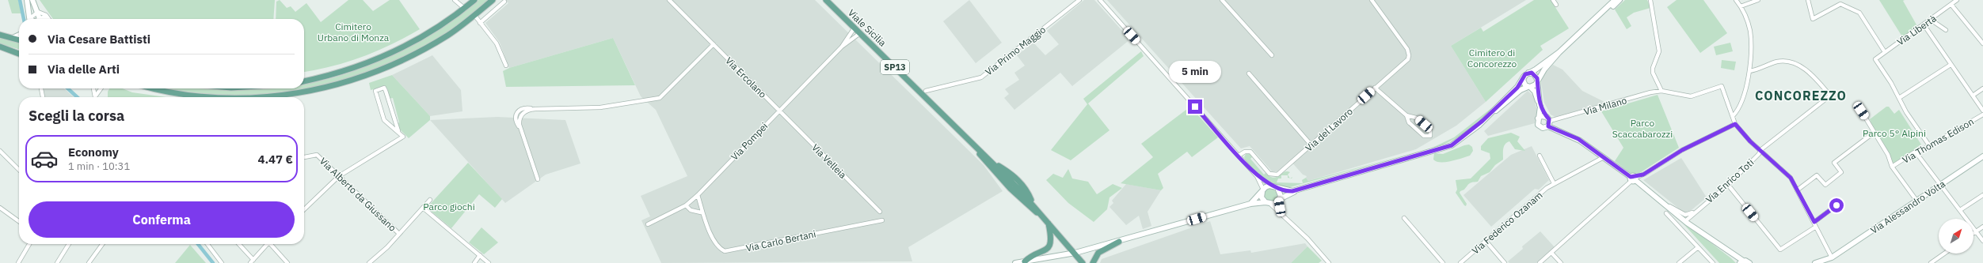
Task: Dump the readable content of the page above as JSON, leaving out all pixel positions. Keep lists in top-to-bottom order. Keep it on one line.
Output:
{"streets":{"main road":["Viale Sicilia","SP13","Via Alessandro Volta"],"street":["Via Libertà","Via Primo Maggio","Via Ercolano","Via Milano","Via del Lavoro","Via Thomas Edison","Via Pompei","Via Velleia","Via Enrico Toti","Via Alberto da Giussano","Via Federico Ozanam","Via Carlo Bertani"]},"crossings":[["Viale Sicilia","SP13"],["Viale Sicilia","Via Pompei"],["Via Ercolano","Via Pompei"],["Via Ercolano","Via Velleia"],["Via Pompei","Via Velleia"],["Via Pompei","Via Carlo Bertani"]],"districts":["CONCOREZZO"],"parks":["Cimitero Urbano di Monza","Cimitero di Concorezzo","Parco Scaccabarozzi","Parco 5° Alpini","Parco giochi"],"north":"top right","page":{"banner":["Via Cesare Battisti","Via delle Arti"],"bubble":"5 min","heading":"Scegli la corsa","list":[{"name":"Economy","note":"1 min · 10:31","value":"4.47 €"}],"buttons":"Conferma"}}
